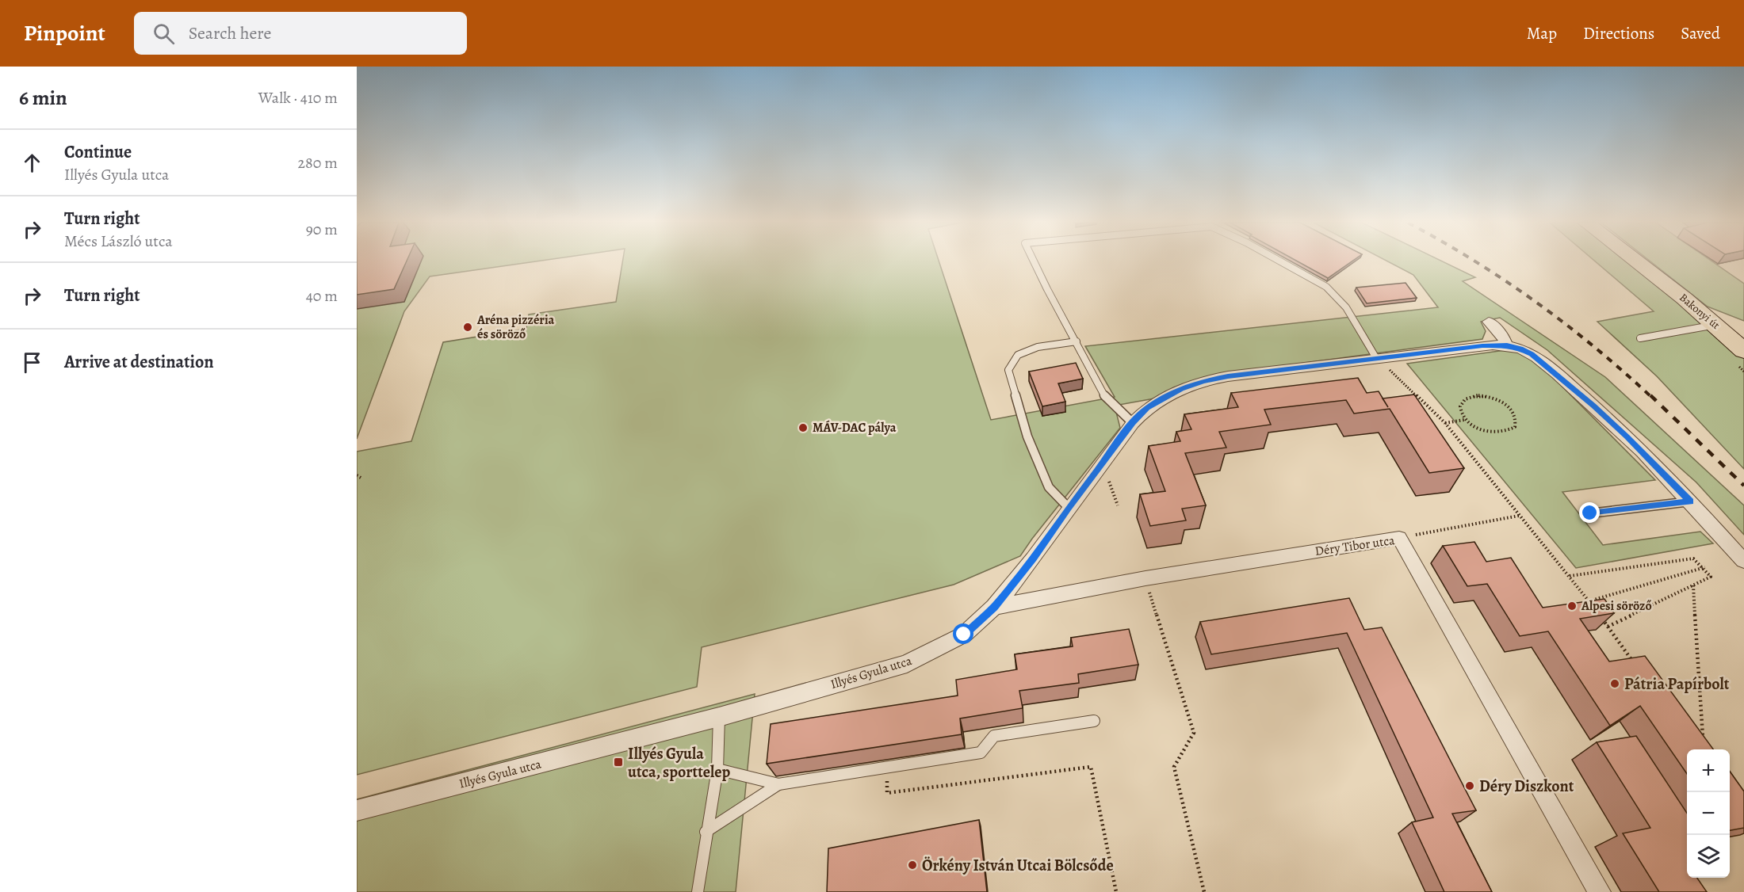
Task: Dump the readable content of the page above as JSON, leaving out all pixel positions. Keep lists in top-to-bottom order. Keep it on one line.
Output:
{"streets":{"main road":["Bakonyi út"],"street":["Déry Tibor utca","Illyés Gyula utca"]},"crossings":[["Déry Tibor utca","Illyés Gyula utca"]],"places":{"other":["Aréna pizzéria és söröző","MÁV-DAC pálya","Alpesi söröző","Pátria Papírbolt","Déry Diszkont","Örkény István Utcai Bölcsőde"],"transit":["Illyés Gyula utca, sporttelep"]},"page":{"header":"Pinpoint","search":"Search here","nav":["Map","Directions","Saved"],"heading":["6 min","Walk · 410 m"],"list":[["Continue","Illyés Gyula utca","280 m"],["Turn right","Mécs László utca","90 m"],["Turn right","40 m"],"Arrive at destination"],"map_buttons":["+","−"]}}
